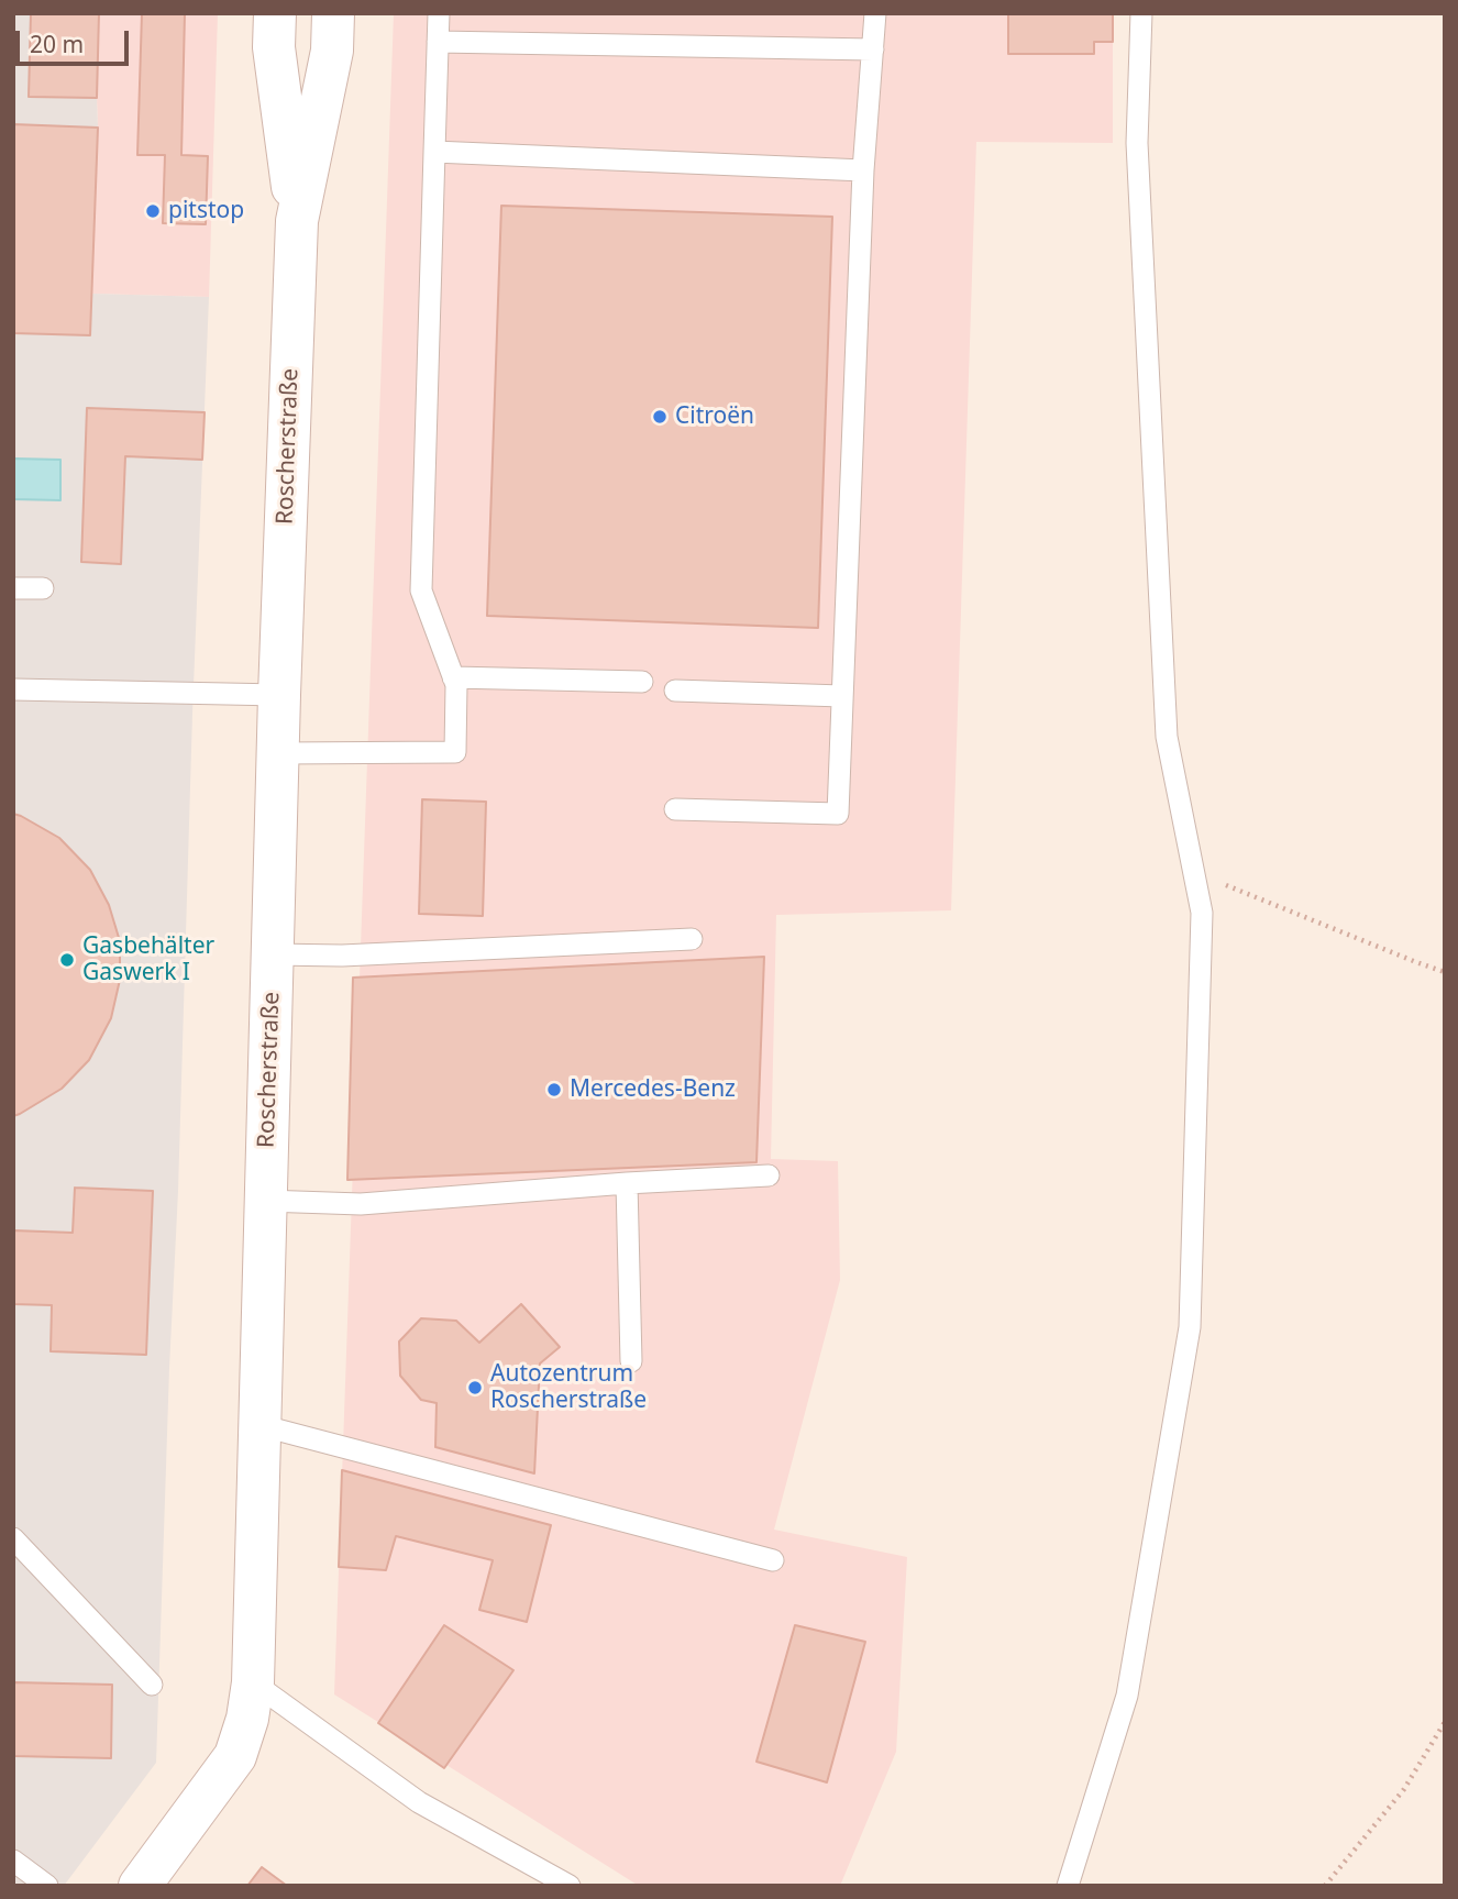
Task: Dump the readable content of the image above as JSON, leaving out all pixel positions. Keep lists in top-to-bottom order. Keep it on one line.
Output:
{"streets":{"main road":["Roscherstraße"]},"places":["pitstop","Citroën","Gasbehälter Gaswerk I","Mercedes-Benz","Autozentrum Roscherstraße"],"scale_bar":"20 m"}
